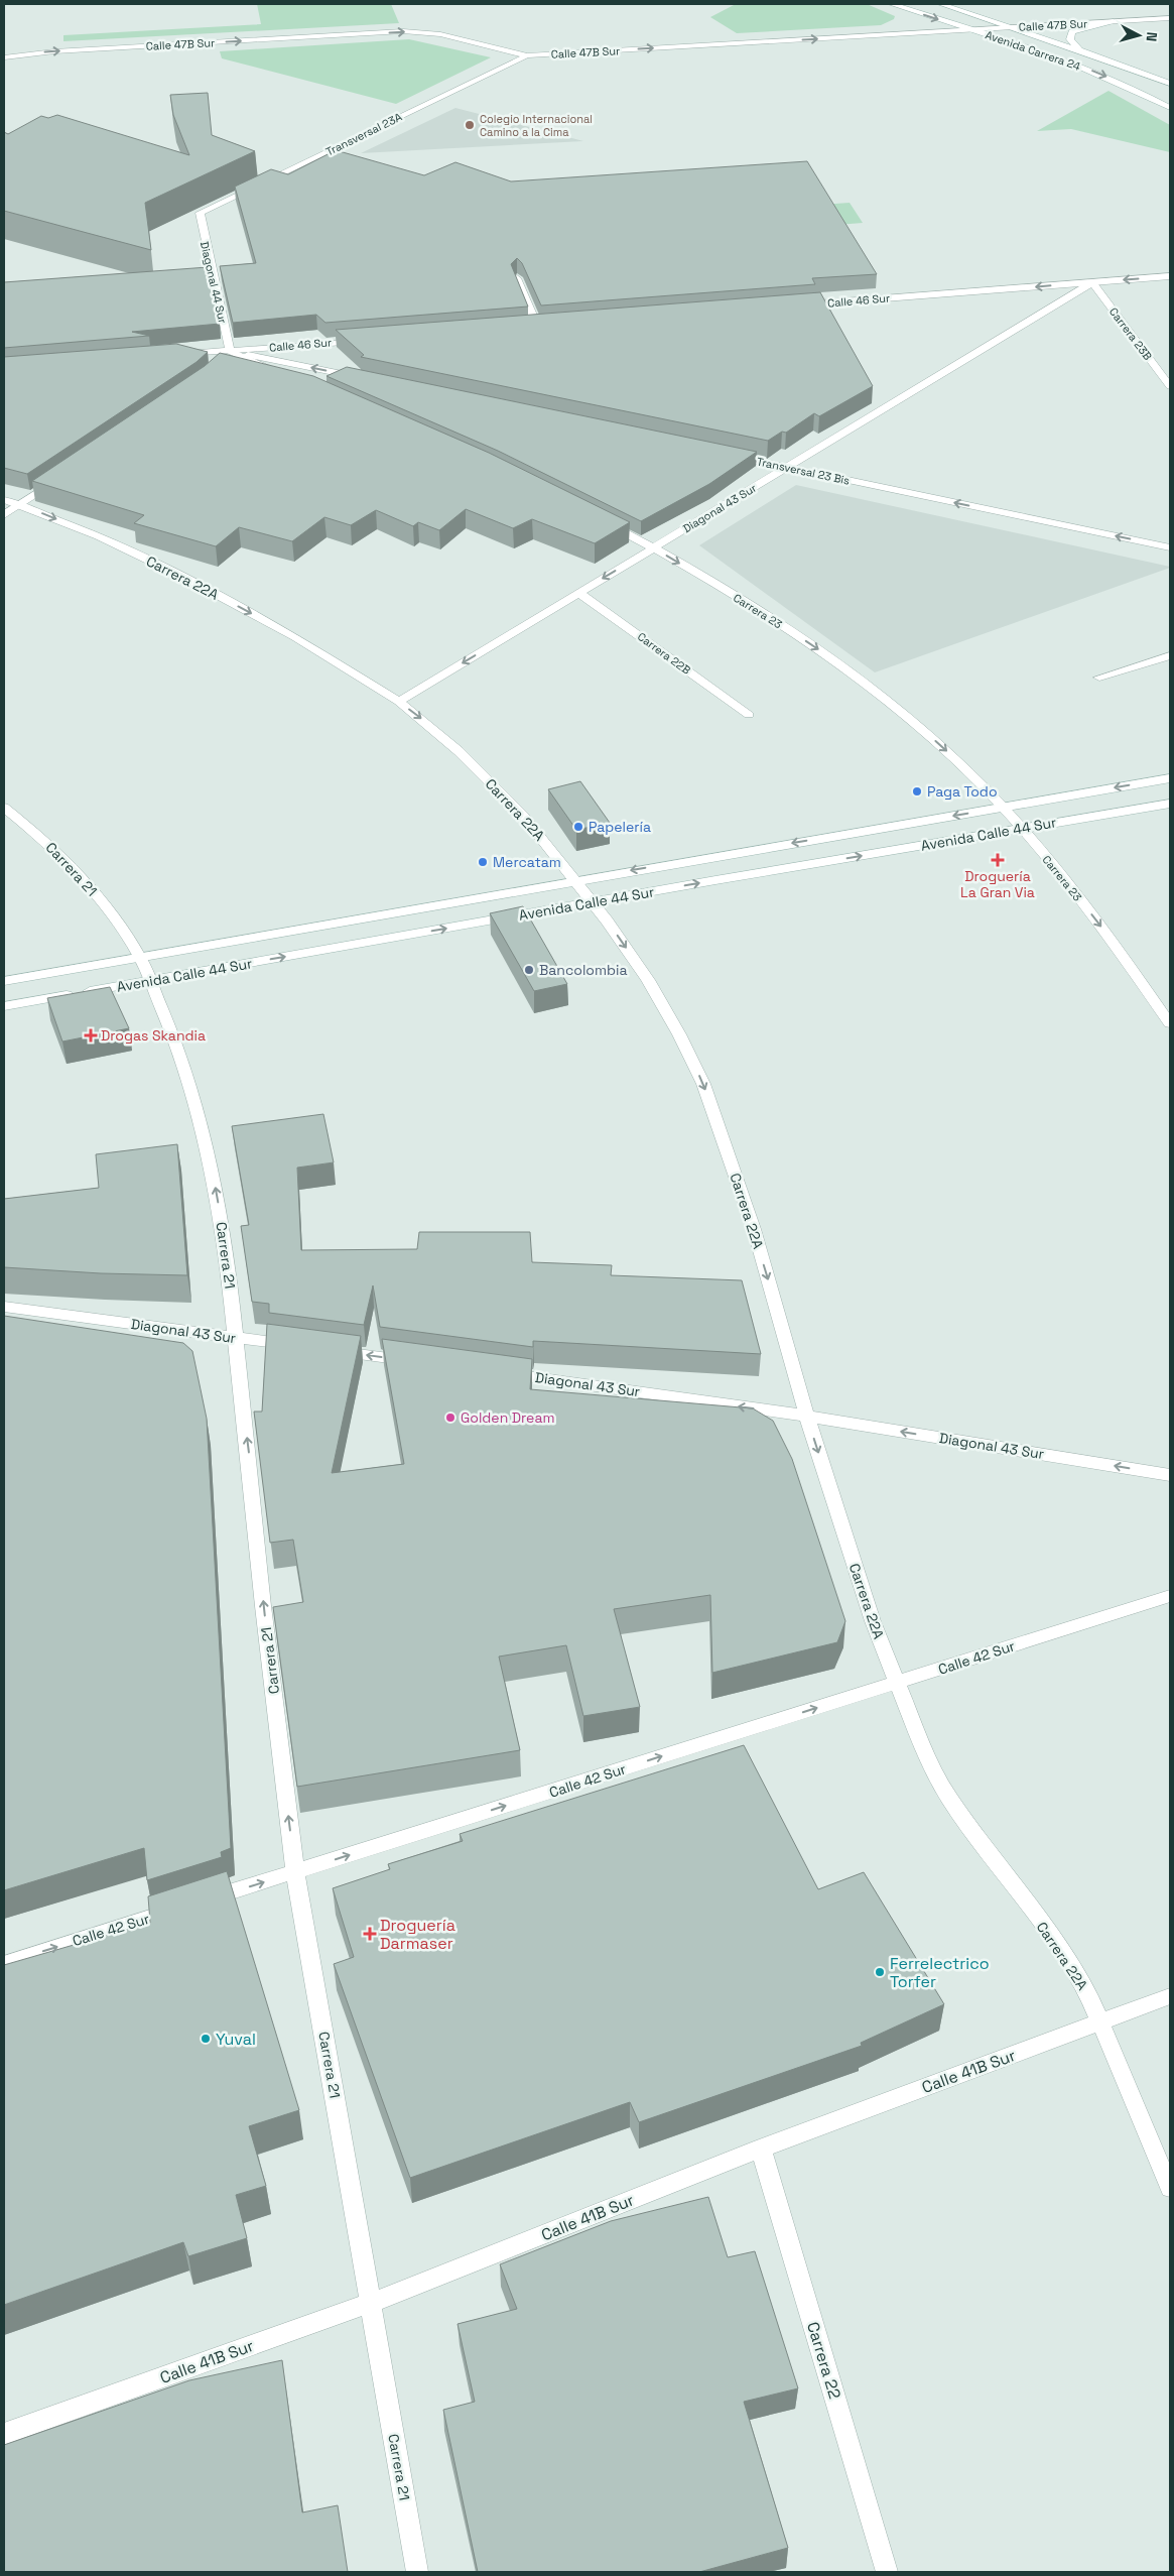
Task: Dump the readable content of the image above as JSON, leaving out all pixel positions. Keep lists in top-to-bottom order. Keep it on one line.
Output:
{"streets":{"street":["Calle 47B Sur","Avenida Carrera 24","Transversal 23A","Diagonal 44 Sur","Calle 46 Sur","Carrera 23B","Transversal 23 Bis","Diagonal 43 Sur","Carrera 22A","Carrera 23","Carrera 22B","Avenida Calle 44 Sur","Carrera 21","Calle 42 Sur","Calle 41B Sur","Carrera 22"]},"crossings":[["Calle 47B Sur","Avenida Carrera 24"],["Calle 47B Sur","Transversal 23A"],["Transversal 23A","Diagonal 44 Sur"],["Diagonal 44 Sur","Calle 46 Sur"],["Calle 46 Sur","Carrera 23B"],["Calle 46 Sur","Diagonal 43 Sur"],["Carrera 23B","Diagonal 43 Sur"],["Transversal 23 Bis","Diagonal 43 Sur"],["Diagonal 43 Sur","Carrera 22A"],["Diagonal 43 Sur","Carrera 23"],["Diagonal 43 Sur","Carrera 22B"],["Diagonal 43 Sur","Carrera 21"],["Carrera 22A","Avenida Calle 44 Sur"],["Carrera 22A","Calle 42 Sur"],["Carrera 22A","Calle 41B Sur"],["Carrera 23","Avenida Calle 44 Sur"],["Avenida Calle 44 Sur","Carrera 21"],["Carrera 21","Calle 42 Sur"],["Carrera 21","Calle 41B Sur"],["Calle 41B Sur","Carrera 22"]],"one_way":["Calle 47B Sur","Calle 46 Sur","Transversal 23 Bis","Diagonal 43 Sur","Carrera 22A","Carrera 23","Carrera 21","Calle 42 Sur"],"places":{"other":["Colegio Internacional Camino a la Cima","Paga Todo","Papelería","Mercatam","Bancolombia","Golden Dream","Ferrelectrico Torfer","Yuval"],"health":["Droguería La Gran Via","Drogas Skandia","Droguería Darmaser"]},"north":"right"}
